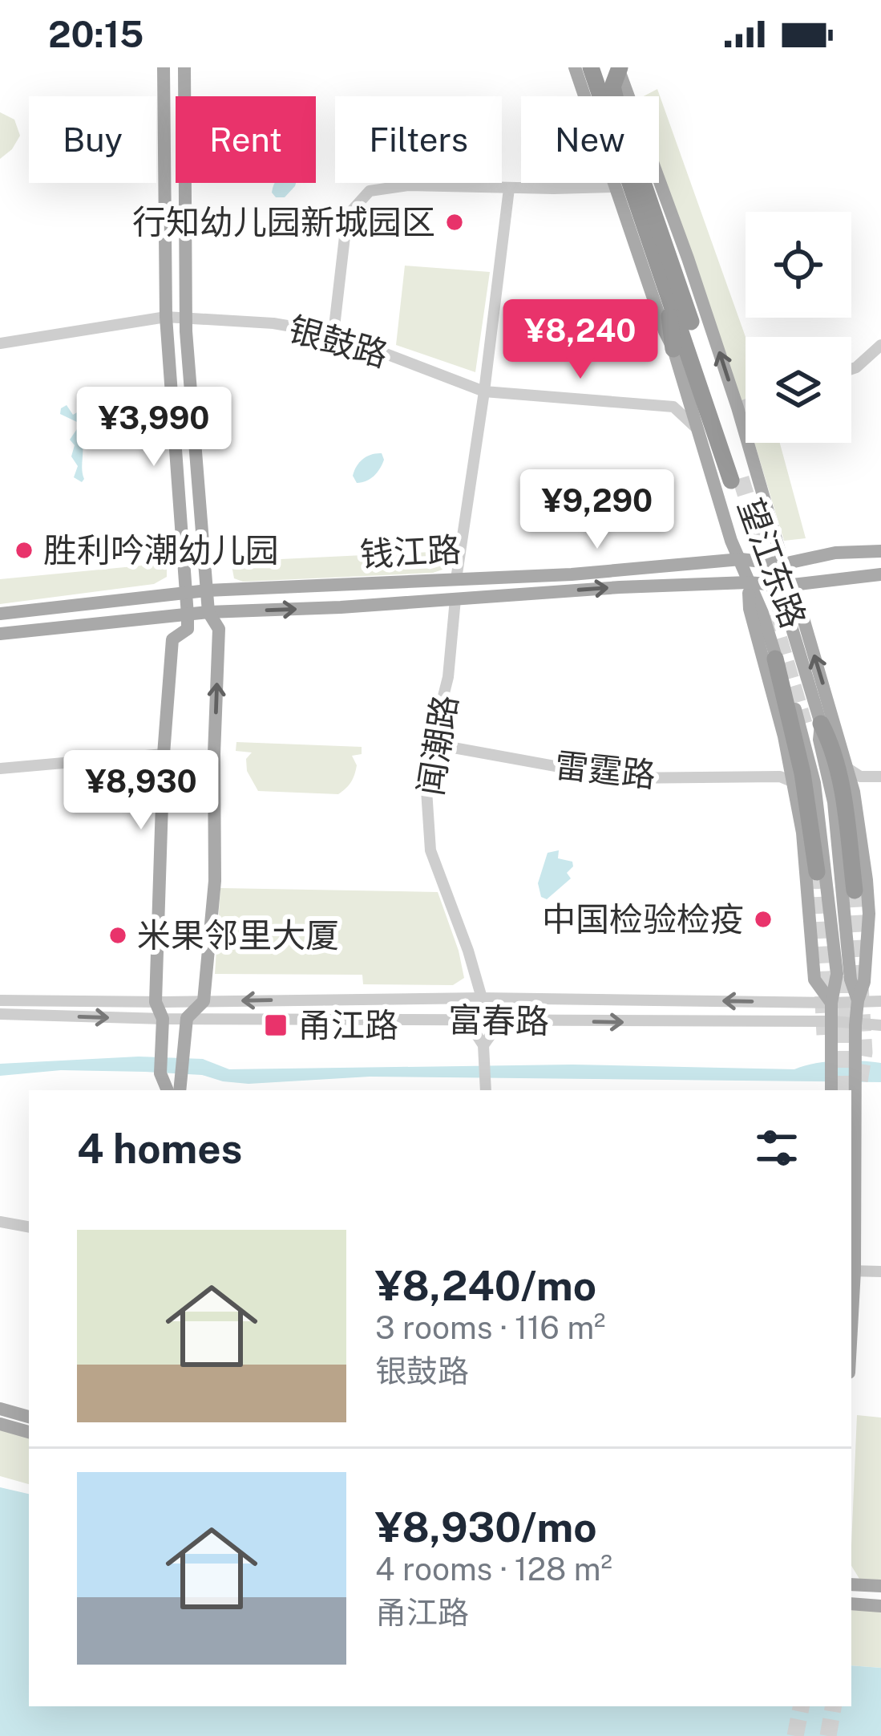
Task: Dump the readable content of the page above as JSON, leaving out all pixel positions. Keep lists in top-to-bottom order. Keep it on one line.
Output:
{"streets":{"main road":["钱江路","望江东路"],"street":["银鼓路","闻潮路","雷霆路","富春路"]},"crossings":[["钱江路","望江东路"],["钱江路","闻潮路"],["望江东路","富春路"],["闻潮路","雷霆路"],["闻潮路","富春路"]],"places":{"other":["行知幼儿园新城园区","胜利吟潮幼儿园","中国检验检疫","米果邻里大厦"],"transit":["甬江路"]},"page":{"status":"20:15","chip":["Buy","Rent","Filters","New"],"price":["¥8,240","¥3,990","¥9,290","¥8,930"],"heading":"4 homes","list":[{"name":"¥8,240/mo","note":"3 rooms · 116 m² · 银鼓路"},{"name":"¥8,930/mo","note":"4 rooms · 128 m² · 甬江路"}]}}
